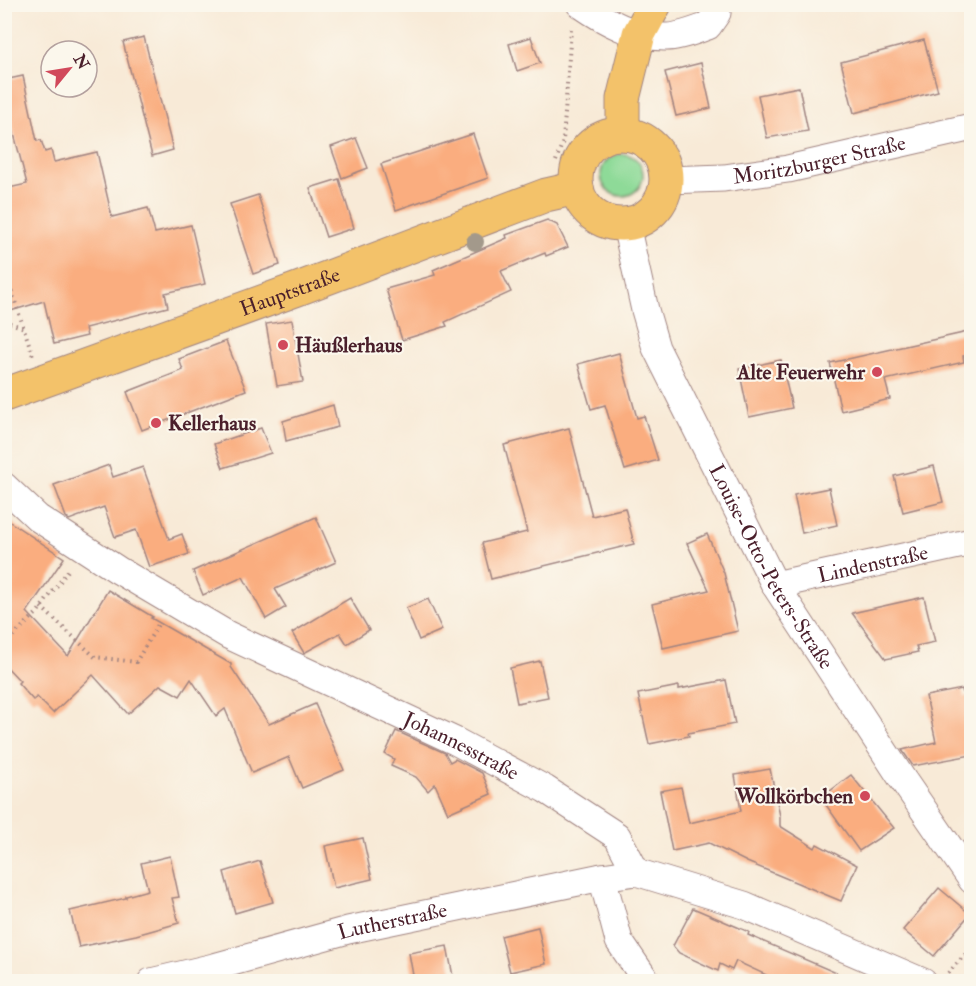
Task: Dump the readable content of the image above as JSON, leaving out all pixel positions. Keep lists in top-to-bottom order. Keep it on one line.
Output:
{"streets":{"main road":["Hauptstraße"],"street":["Moritzburger Straße","Lindenstraße","Louise-Otto-Peters-Straße","Johannesstraße","Lutherstraße"]},"crossings":[["Moritzburger Straße","Hauptstraße"],["Moritzburger Straße","Louise-Otto-Peters-Straße"],["Hauptstraße","Louise-Otto-Peters-Straße"],["Lindenstraße","Louise-Otto-Peters-Straße"],["Johannesstraße","Lutherstraße"]],"places":["Häußlerhaus","Alte Feuerwehr","Kellerhaus","Wollkörbchen"],"north":"top right"}
